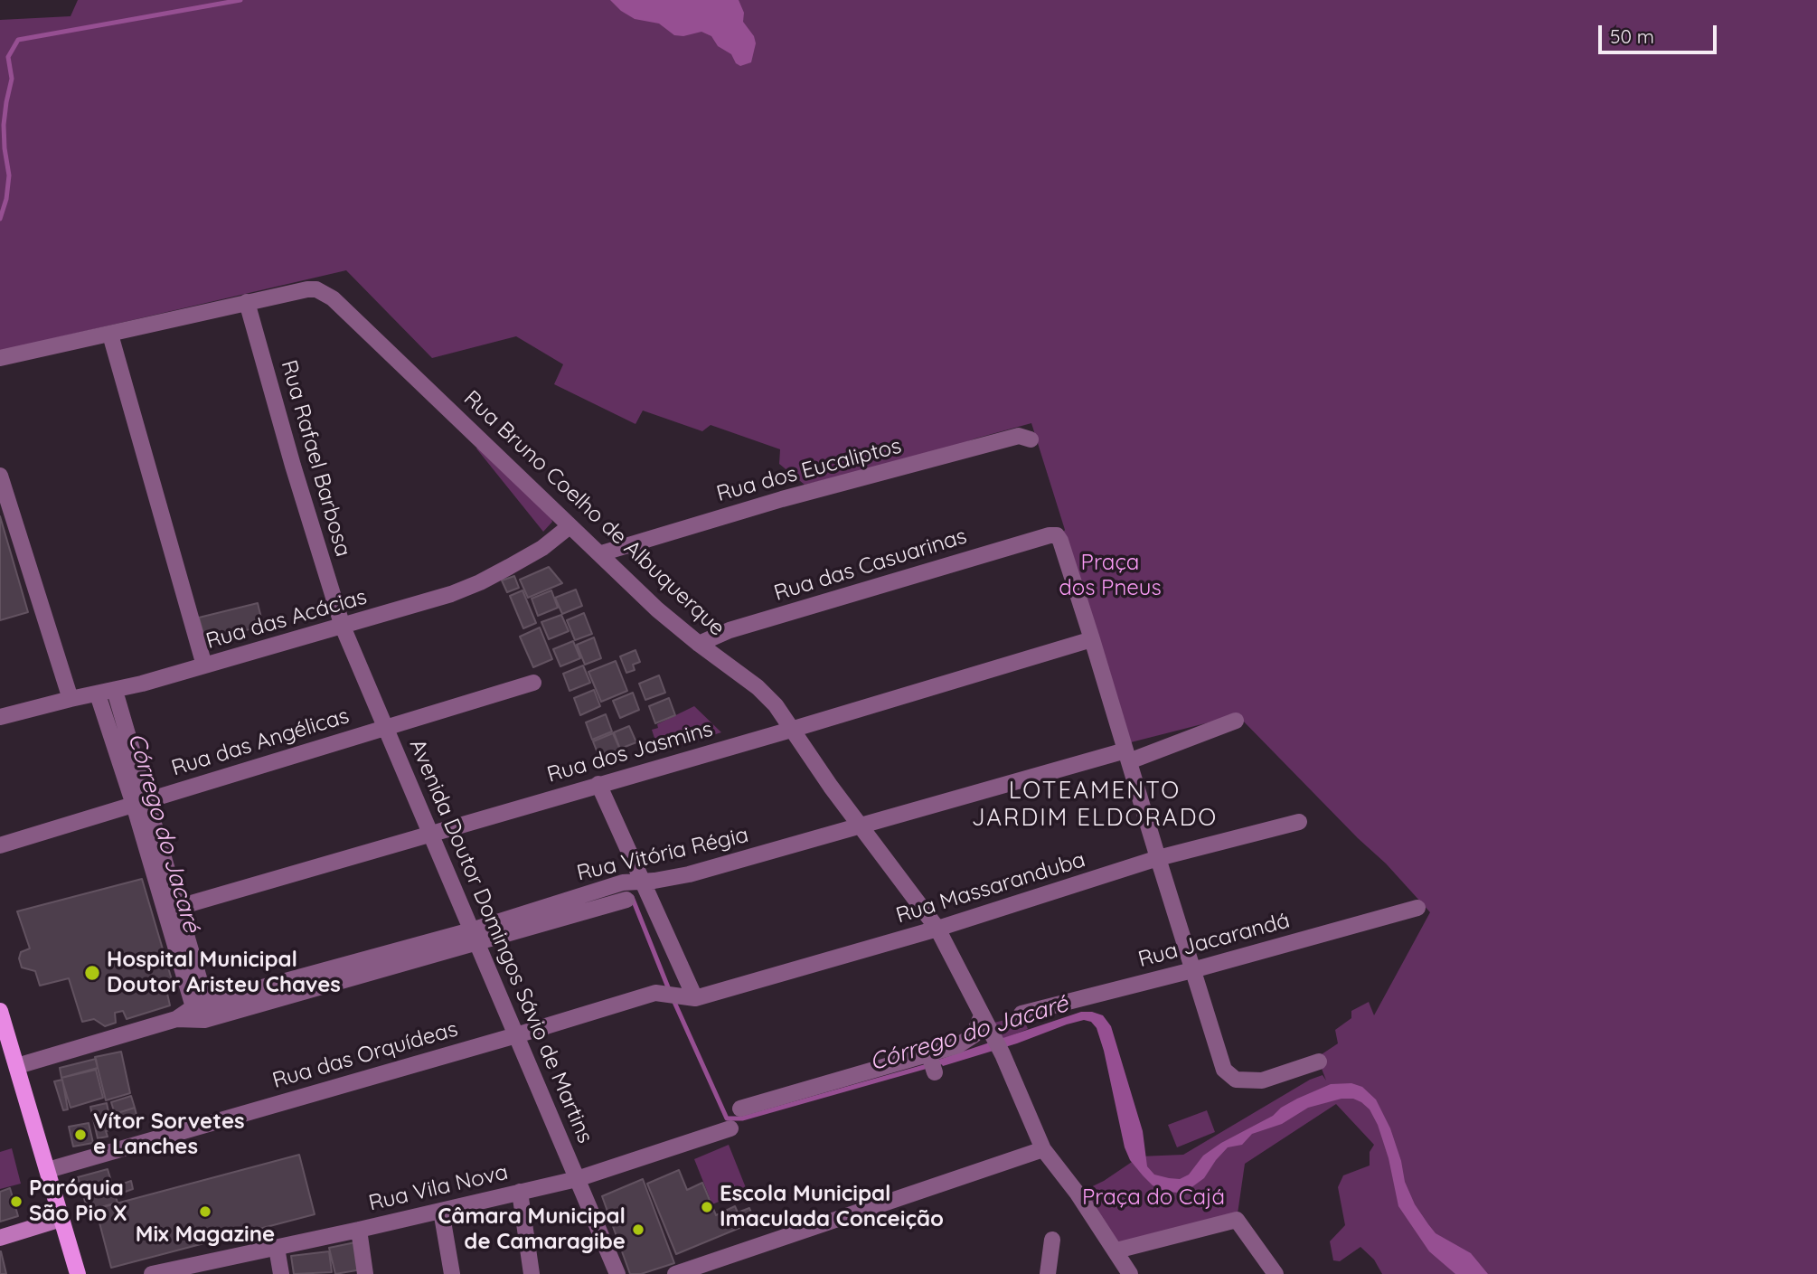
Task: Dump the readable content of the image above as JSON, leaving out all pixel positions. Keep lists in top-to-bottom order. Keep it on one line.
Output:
{"streets":{"street":["Rua Rafael Barbosa","Rua dos Eucaliptos","Rua Bruno Coelho de Albuquerque","Rua das Casuarinas","Rua das Acácias","Rua das Angélicas","Rua dos Jasmins","Rua Vitória Régia","Rua Massaranduba","Rua Jacarandá","Avenida Doutor Domingos Sávio de Martins","Rua das Orquídeas","Rua Vila Nova"]},"crossings":[["Rua Rafael Barbosa","Rua Bruno Coelho de Albuquerque"],["Rua Rafael Barbosa","Rua das Acácias"],["Rua Rafael Barbosa","Avenida Doutor Domingos Sávio de Martins"],["Rua dos Eucaliptos","Rua Bruno Coelho de Albuquerque"],["Rua Bruno Coelho de Albuquerque","Rua das Casuarinas"],["Rua Bruno Coelho de Albuquerque","Rua das Acácias"],["Rua Bruno Coelho de Albuquerque","Rua dos Jasmins"],["Rua Bruno Coelho de Albuquerque","Rua Vitória Régia"],["Rua Bruno Coelho de Albuquerque","Rua Massaranduba"],["Rua das Casuarinas","Rua dos Jasmins"],["Rua das Acácias","Avenida Doutor Domingos Sávio de Martins"],["Rua das Angélicas","Avenida Doutor Domingos Sávio de Martins"],["Rua dos Jasmins","Avenida Doutor Domingos Sávio de Martins"],["Rua Vitória Régia","Avenida Doutor Domingos Sávio de Martins"],["Rua Massaranduba","Rua das Orquídeas"],["Avenida Doutor Domingos Sávio de Martins","Rua das Orquídeas"],["Avenida Doutor Domingos Sávio de Martins","Rua Vila Nova"]],"districts":["LOTEAMENTO JARDIM ELDORADO"],"water":["Córrego do Jacaré"],"parks":["Praça dos Pneus","Praça do Cajá"],"places":["Hospital Municipal Doutor Aristeu Chaves","Vítor Sorvetes e Lanches","Paróquia São Pio X","Escola Municipal Imaculada Conceição","Mix Magazine","Câmara Municipal de Camaragibe"],"scale_bar":"50 m"}
